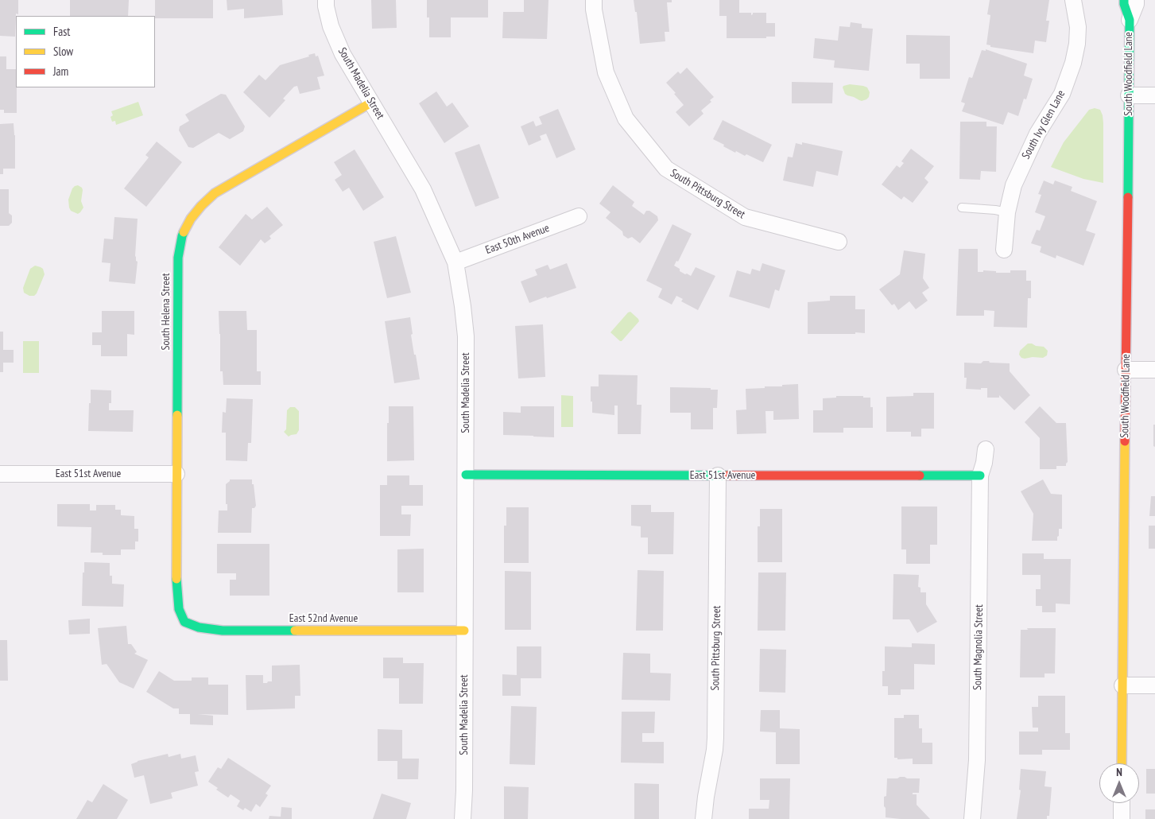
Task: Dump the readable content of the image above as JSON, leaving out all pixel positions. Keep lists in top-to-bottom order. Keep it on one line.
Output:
{"streets":{"street":["South Woodfield Lane","South Madelia Street","South Ivy Glen Lane","South Pittsburg Street","East 50th Avenue","South Helena Street","East 51st Avenue","East 52nd Avenue","South Magnolia Street"]},"crossings":[["South Madelia Street","East 50th Avenue"],["South Madelia Street","South Helena Street"],["South Madelia Street","East 51st Avenue"],["South Madelia Street","East 52nd Avenue"],["South Pittsburg Street","East 51st Avenue"],["South Helena Street","East 51st Avenue"],["South Helena Street","East 52nd Avenue"],["East 51st Avenue","South Magnolia Street"]],"legend":["Fast","Slow","Jam"],"north":"top"}
